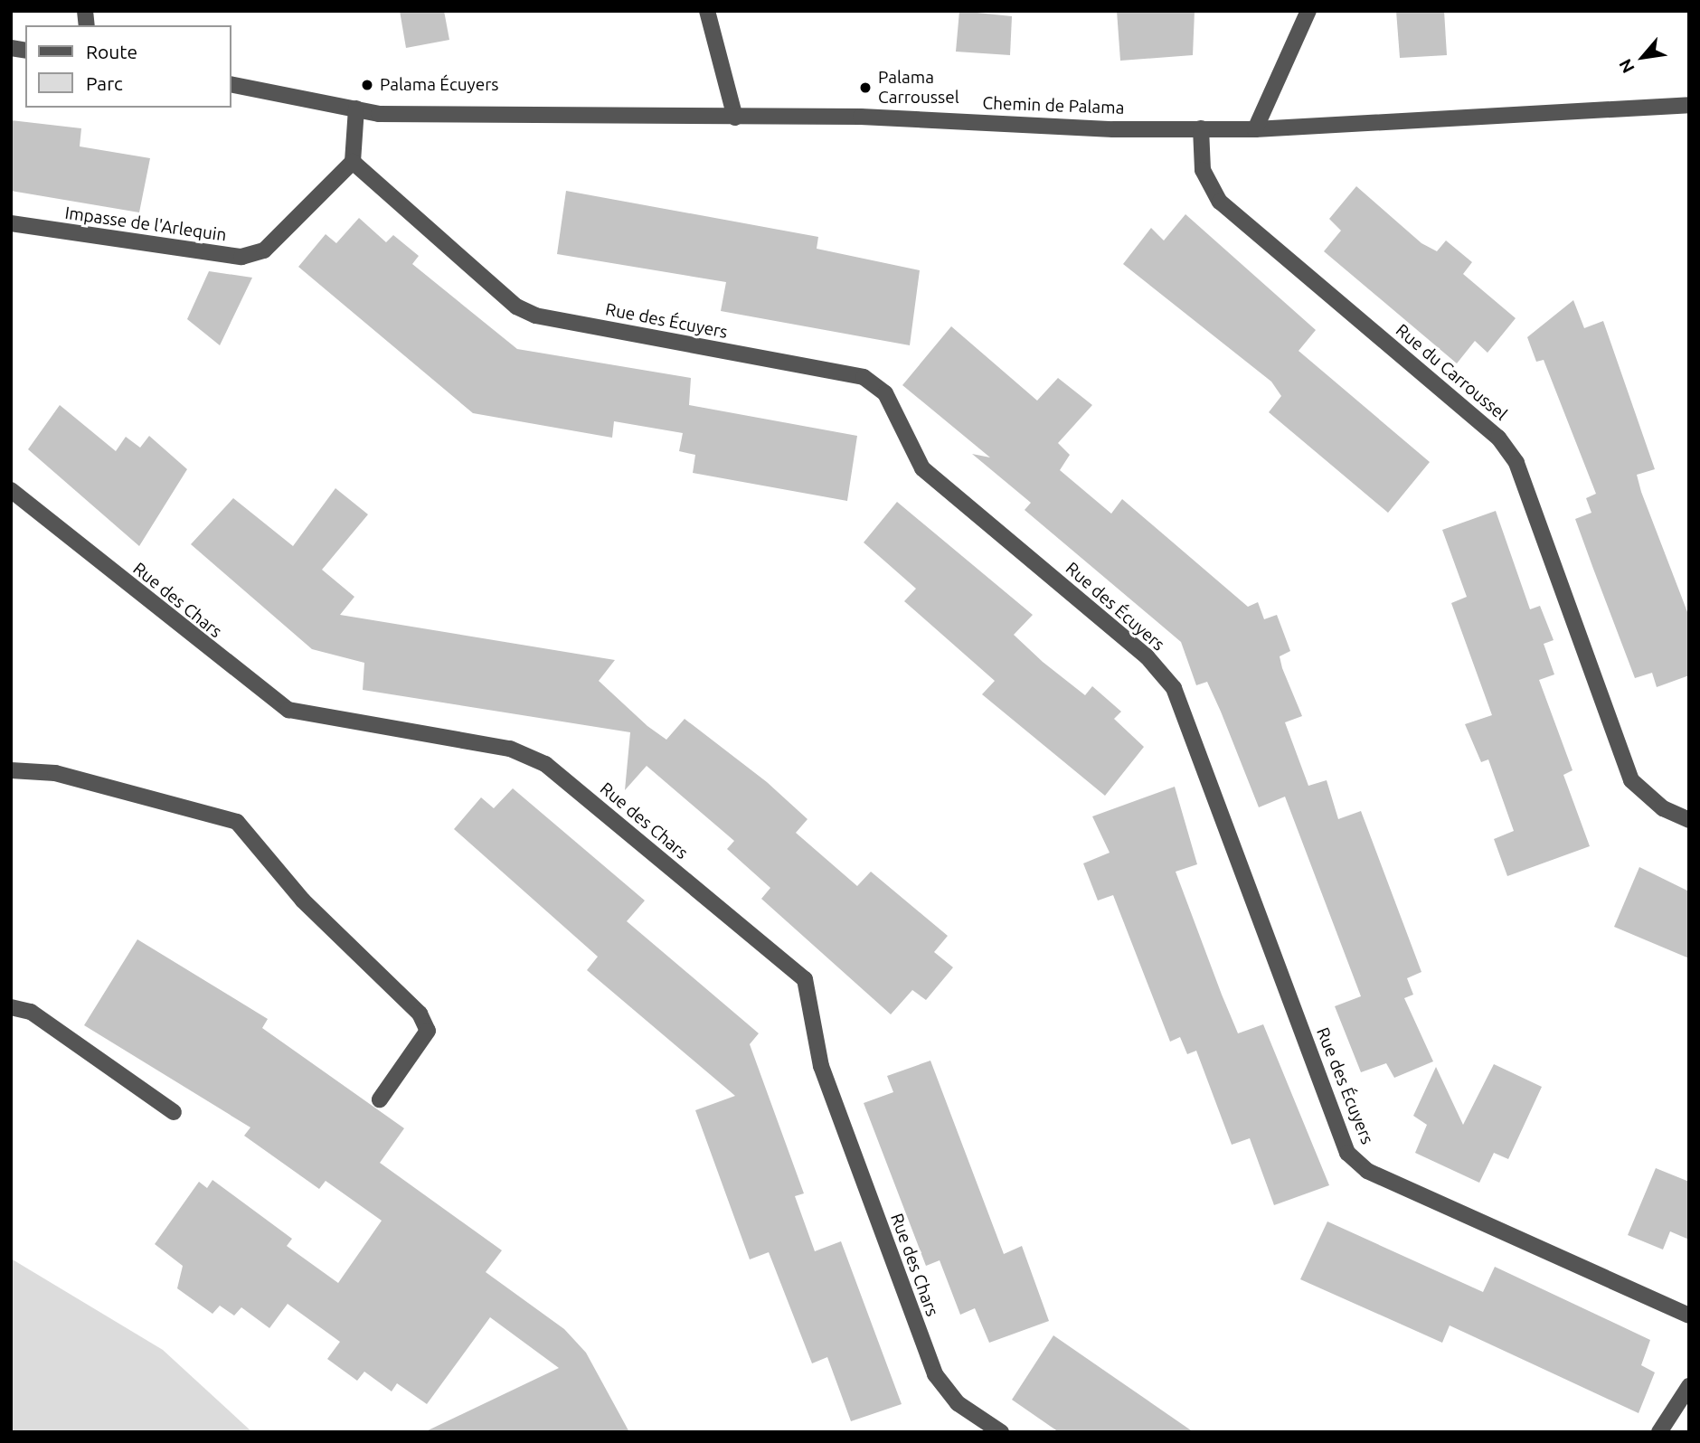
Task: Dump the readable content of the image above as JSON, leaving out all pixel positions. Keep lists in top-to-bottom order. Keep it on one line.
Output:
{"streets":{"street":["Chemin de Palama","Impasse de l'Arlequin","Rue des Écuyers","Rue du Carroussel","Rue des Chars"]},"crossings":[["Chemin de Palama","Rue du Carroussel"],["Impasse de l'Arlequin","Rue des Écuyers"]],"places":["Palama Écuyers","Palama Carroussel"],"legend":["Route","Parc"],"north":"bottom left"}
